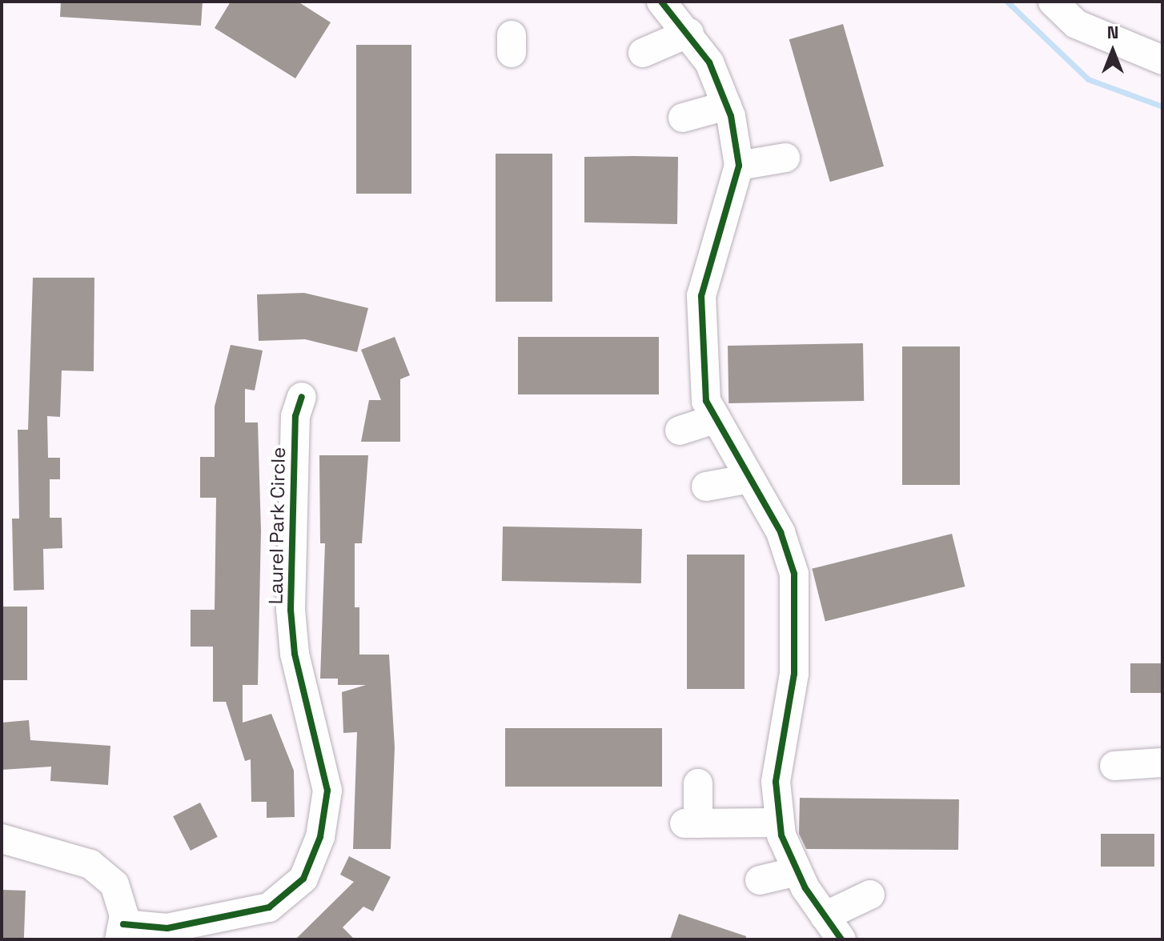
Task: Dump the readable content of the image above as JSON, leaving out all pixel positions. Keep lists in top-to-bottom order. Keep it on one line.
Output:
{"streets":{"street":["Laurel Park Circle"]},"north":"top"}
